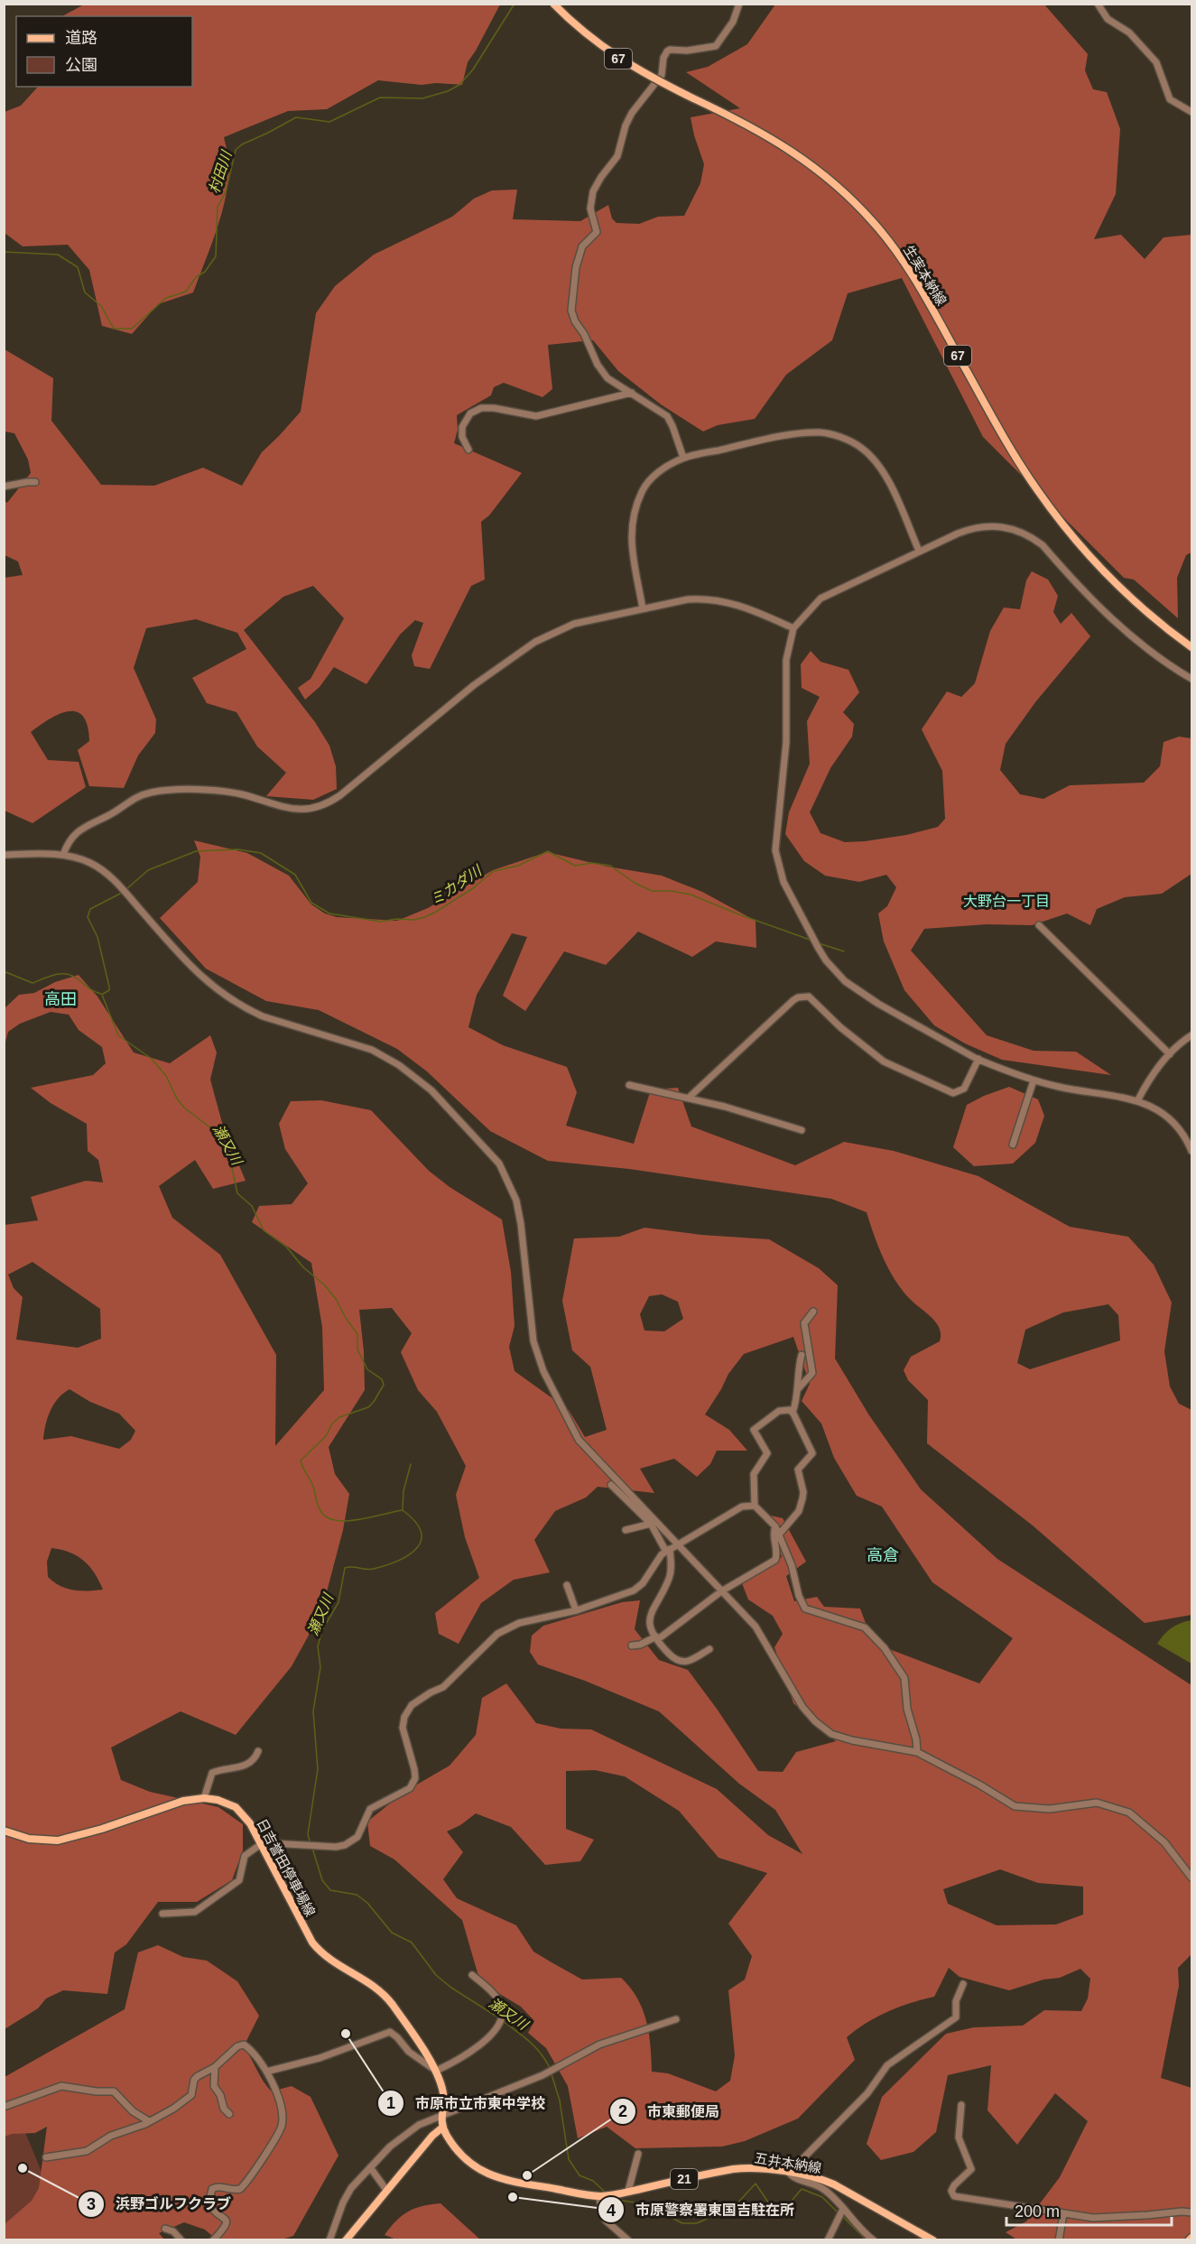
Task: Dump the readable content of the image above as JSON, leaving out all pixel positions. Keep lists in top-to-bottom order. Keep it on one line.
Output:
{"streets":{"main road":["67","生実本納線","日吉誉田停車場線","五井本納線","21"]},"crossings":[["日吉誉田停車場線","五井本納線"]],"districts":["大野台一丁目","高田","高倉"],"water":["村田川","ミカダ川","瀬又川"],"places":["市原市立市東中学校","浜野ゴルフクラブ","市東郵便局","市原警察署東国吉駐在所"],"legend":["道路","公園"],"scale_bar":"200 m"}
